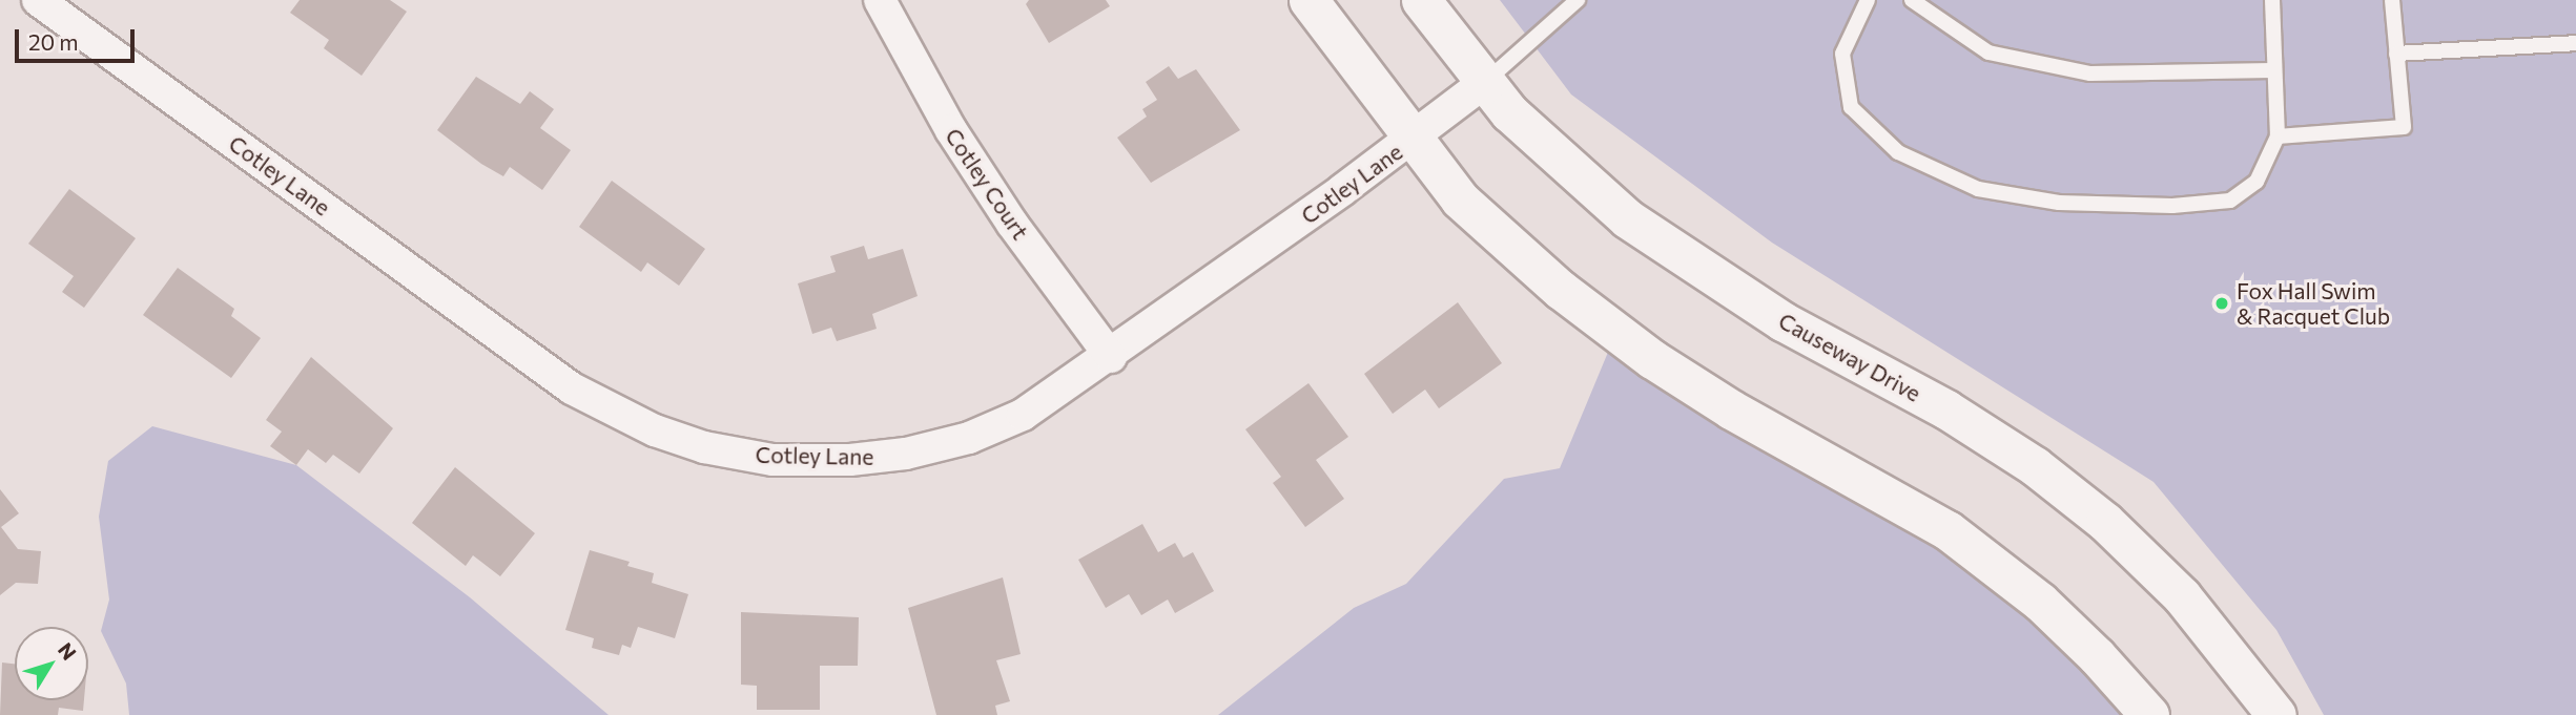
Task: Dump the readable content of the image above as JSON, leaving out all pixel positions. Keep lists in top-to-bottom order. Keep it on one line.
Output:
{"streets":{"street":["Cotley Lane","Cotley Court","Causeway Drive"]},"crossings":[["Cotley Lane","Cotley Court"],["Cotley Lane","Causeway Drive"]],"places":["Fox Hall Swim & Racquet Club"],"scale_bar":"20 m","north":"top right"}
